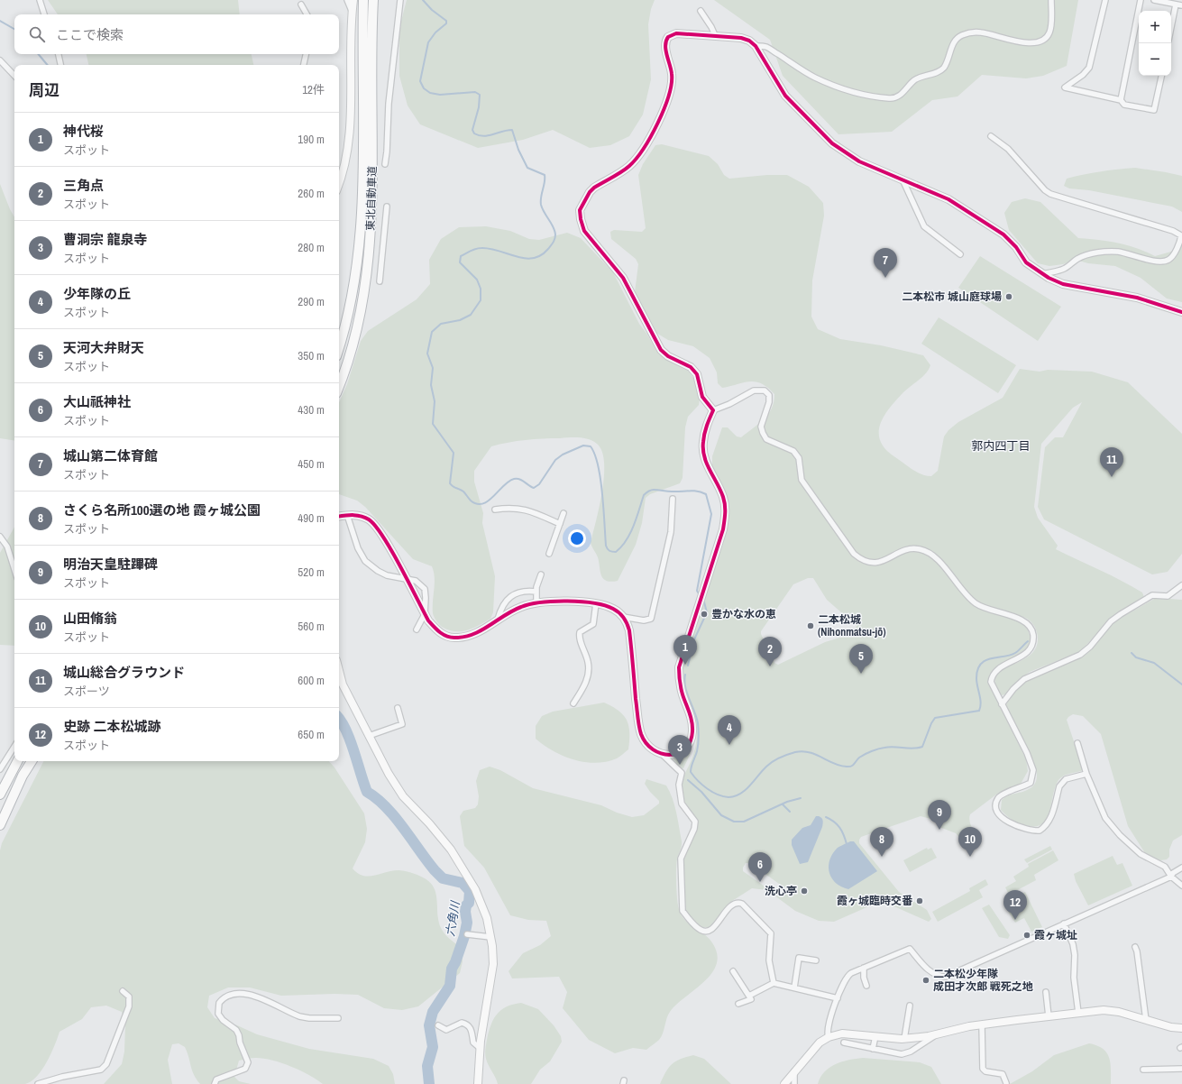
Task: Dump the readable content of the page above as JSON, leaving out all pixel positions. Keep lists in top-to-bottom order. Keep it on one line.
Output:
{"streets":{"highway":["東北自動車道"]},"districts":["郭内四丁目"],"water":["六角川"],"places":["二本松市 城山庭球場","豊かな水の恵","二本松城 (Nihonmatsu-jō)","洗心亭","霞ヶ城臨時交番","霞ヶ城址","二本松少年隊 成田才次郎 戦死之地"],"page":{"map_buttons":["+","−"],"search":"ここで検索","heading":["周辺","12件"],"list":[{"mark":"1","name":"神代桜","note":"スポット","value":"190 m"},{"mark":"2","name":"三角点","note":"スポット","value":"260 m"},{"mark":"3","name":"曹洞宗 龍泉寺","note":"スポット","value":"280 m"},{"mark":"4","name":"少年隊の丘","note":"スポット","value":"290 m"},{"mark":"5","name":"天河大弁財天","note":"スポット","value":"350 m"},{"mark":"6","name":"大山祇神社","note":"スポット","value":"430 m"},{"mark":"7","name":"城山第二体育館","note":"スポット","value":"450 m"},{"mark":"8","name":"さくら名所100選の地 霞ヶ城公園","note":"スポット","value":"490 m"},{"mark":"9","name":"明治天皇駐蹕碑","note":"スポット","value":"520 m"},{"mark":"10","name":"山田脩翁","note":"スポット","value":"560 m"},{"mark":"11","name":"城山総合グラウンド","note":"スポーツ","value":"600 m"},{"mark":"12","name":"史跡 二本松城跡","note":"スポット","value":"650 m"}],"pins":["7","11","1","2","5","4","3","9","8","10","6","12"]}}
